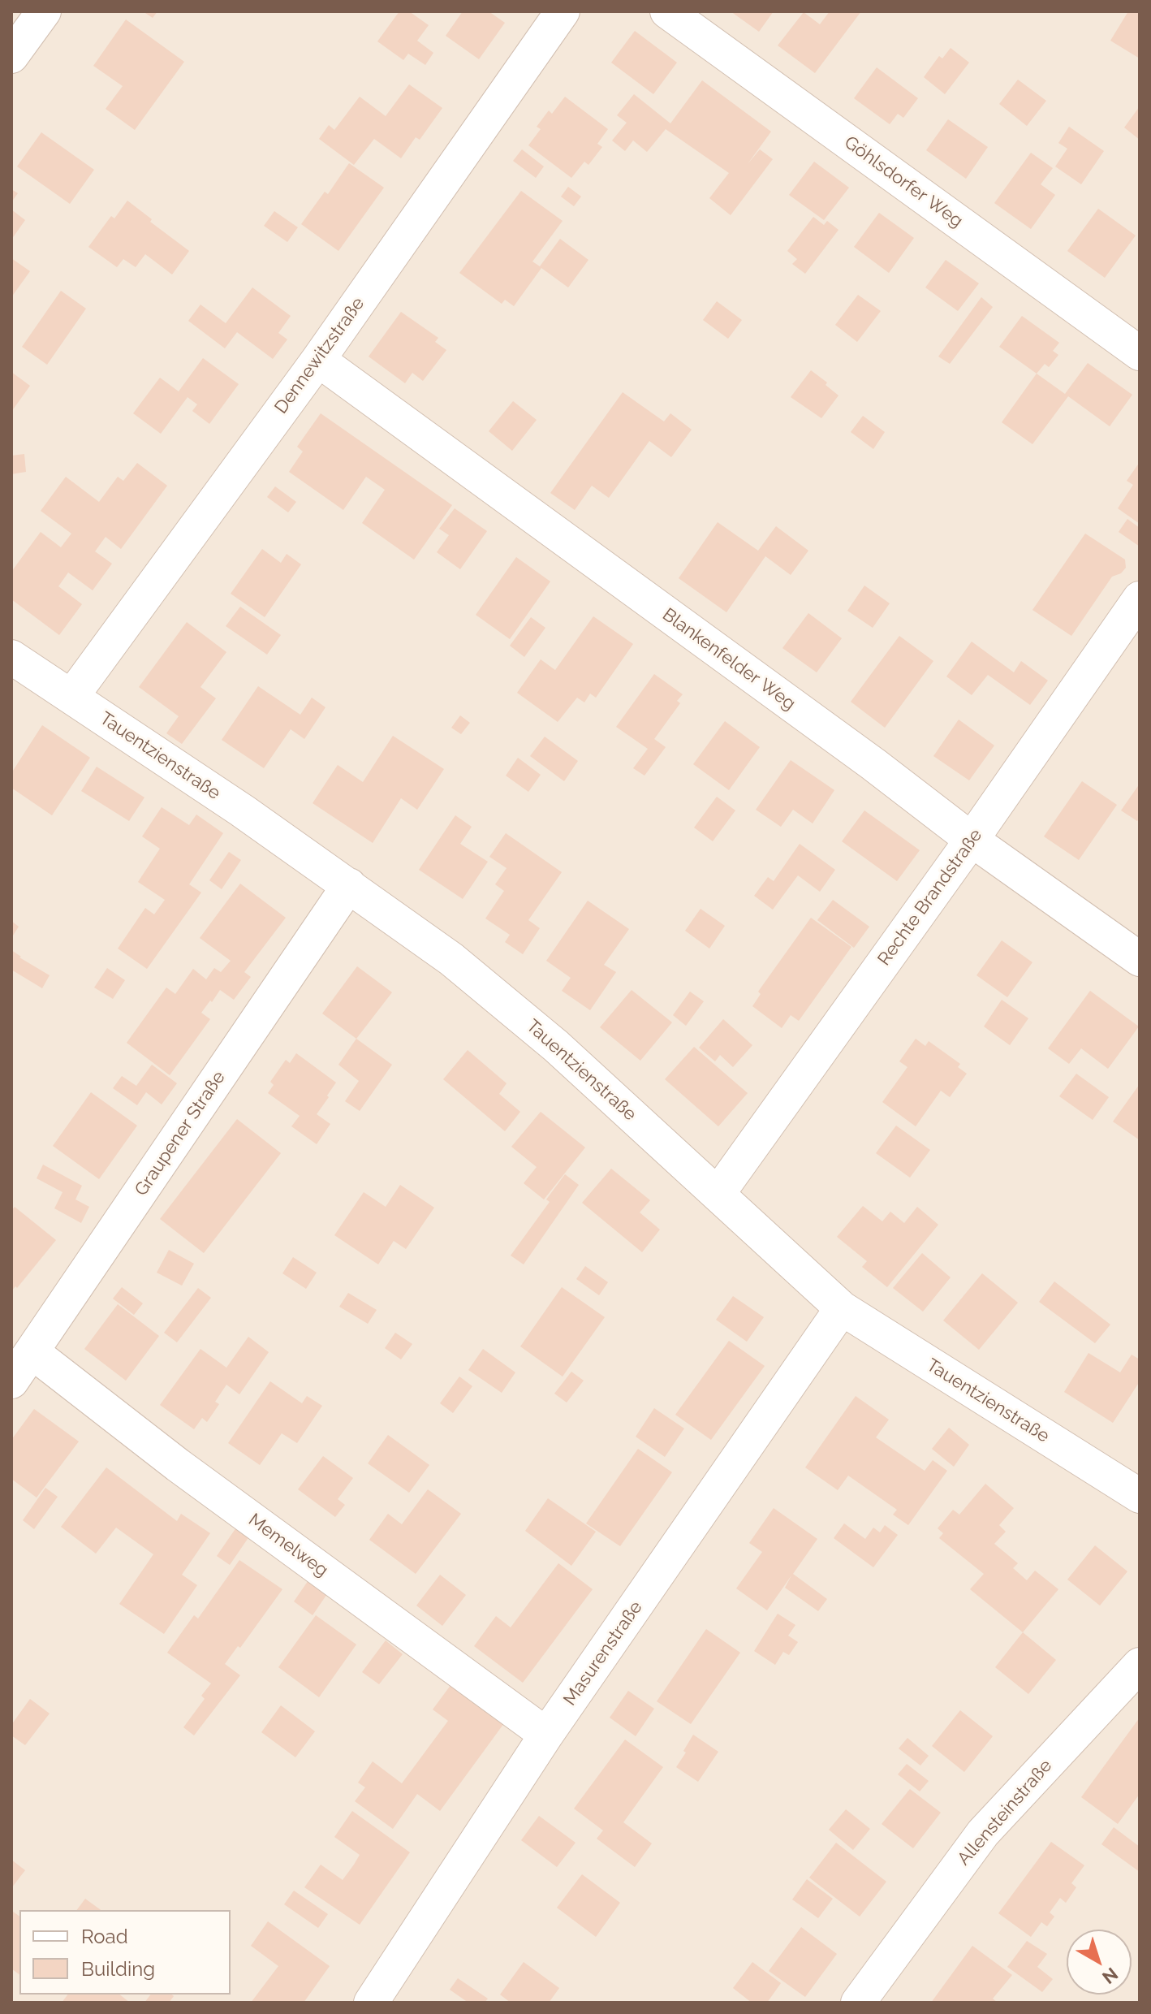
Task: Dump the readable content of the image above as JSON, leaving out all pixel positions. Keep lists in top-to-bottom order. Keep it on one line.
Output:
{"streets":{"street":["Göhlsdorfer Weg","Dennewitzstraße","Blankenfelder Weg","Tauentzienstraße","Rechte Brandstraße","Graupener Straße","Memelweg","Masurenstraße","Allensteinstraße"]},"crossings":[["Dennewitzstraße","Blankenfelder Weg"],["Dennewitzstraße","Tauentzienstraße"],["Blankenfelder Weg","Rechte Brandstraße"],["Tauentzienstraße","Rechte Brandstraße"],["Tauentzienstraße","Graupener Straße"],["Tauentzienstraße","Masurenstraße"],["Graupener Straße","Memelweg"],["Memelweg","Masurenstraße"]],"legend":["Road","Building"],"north":"bottom right"}
